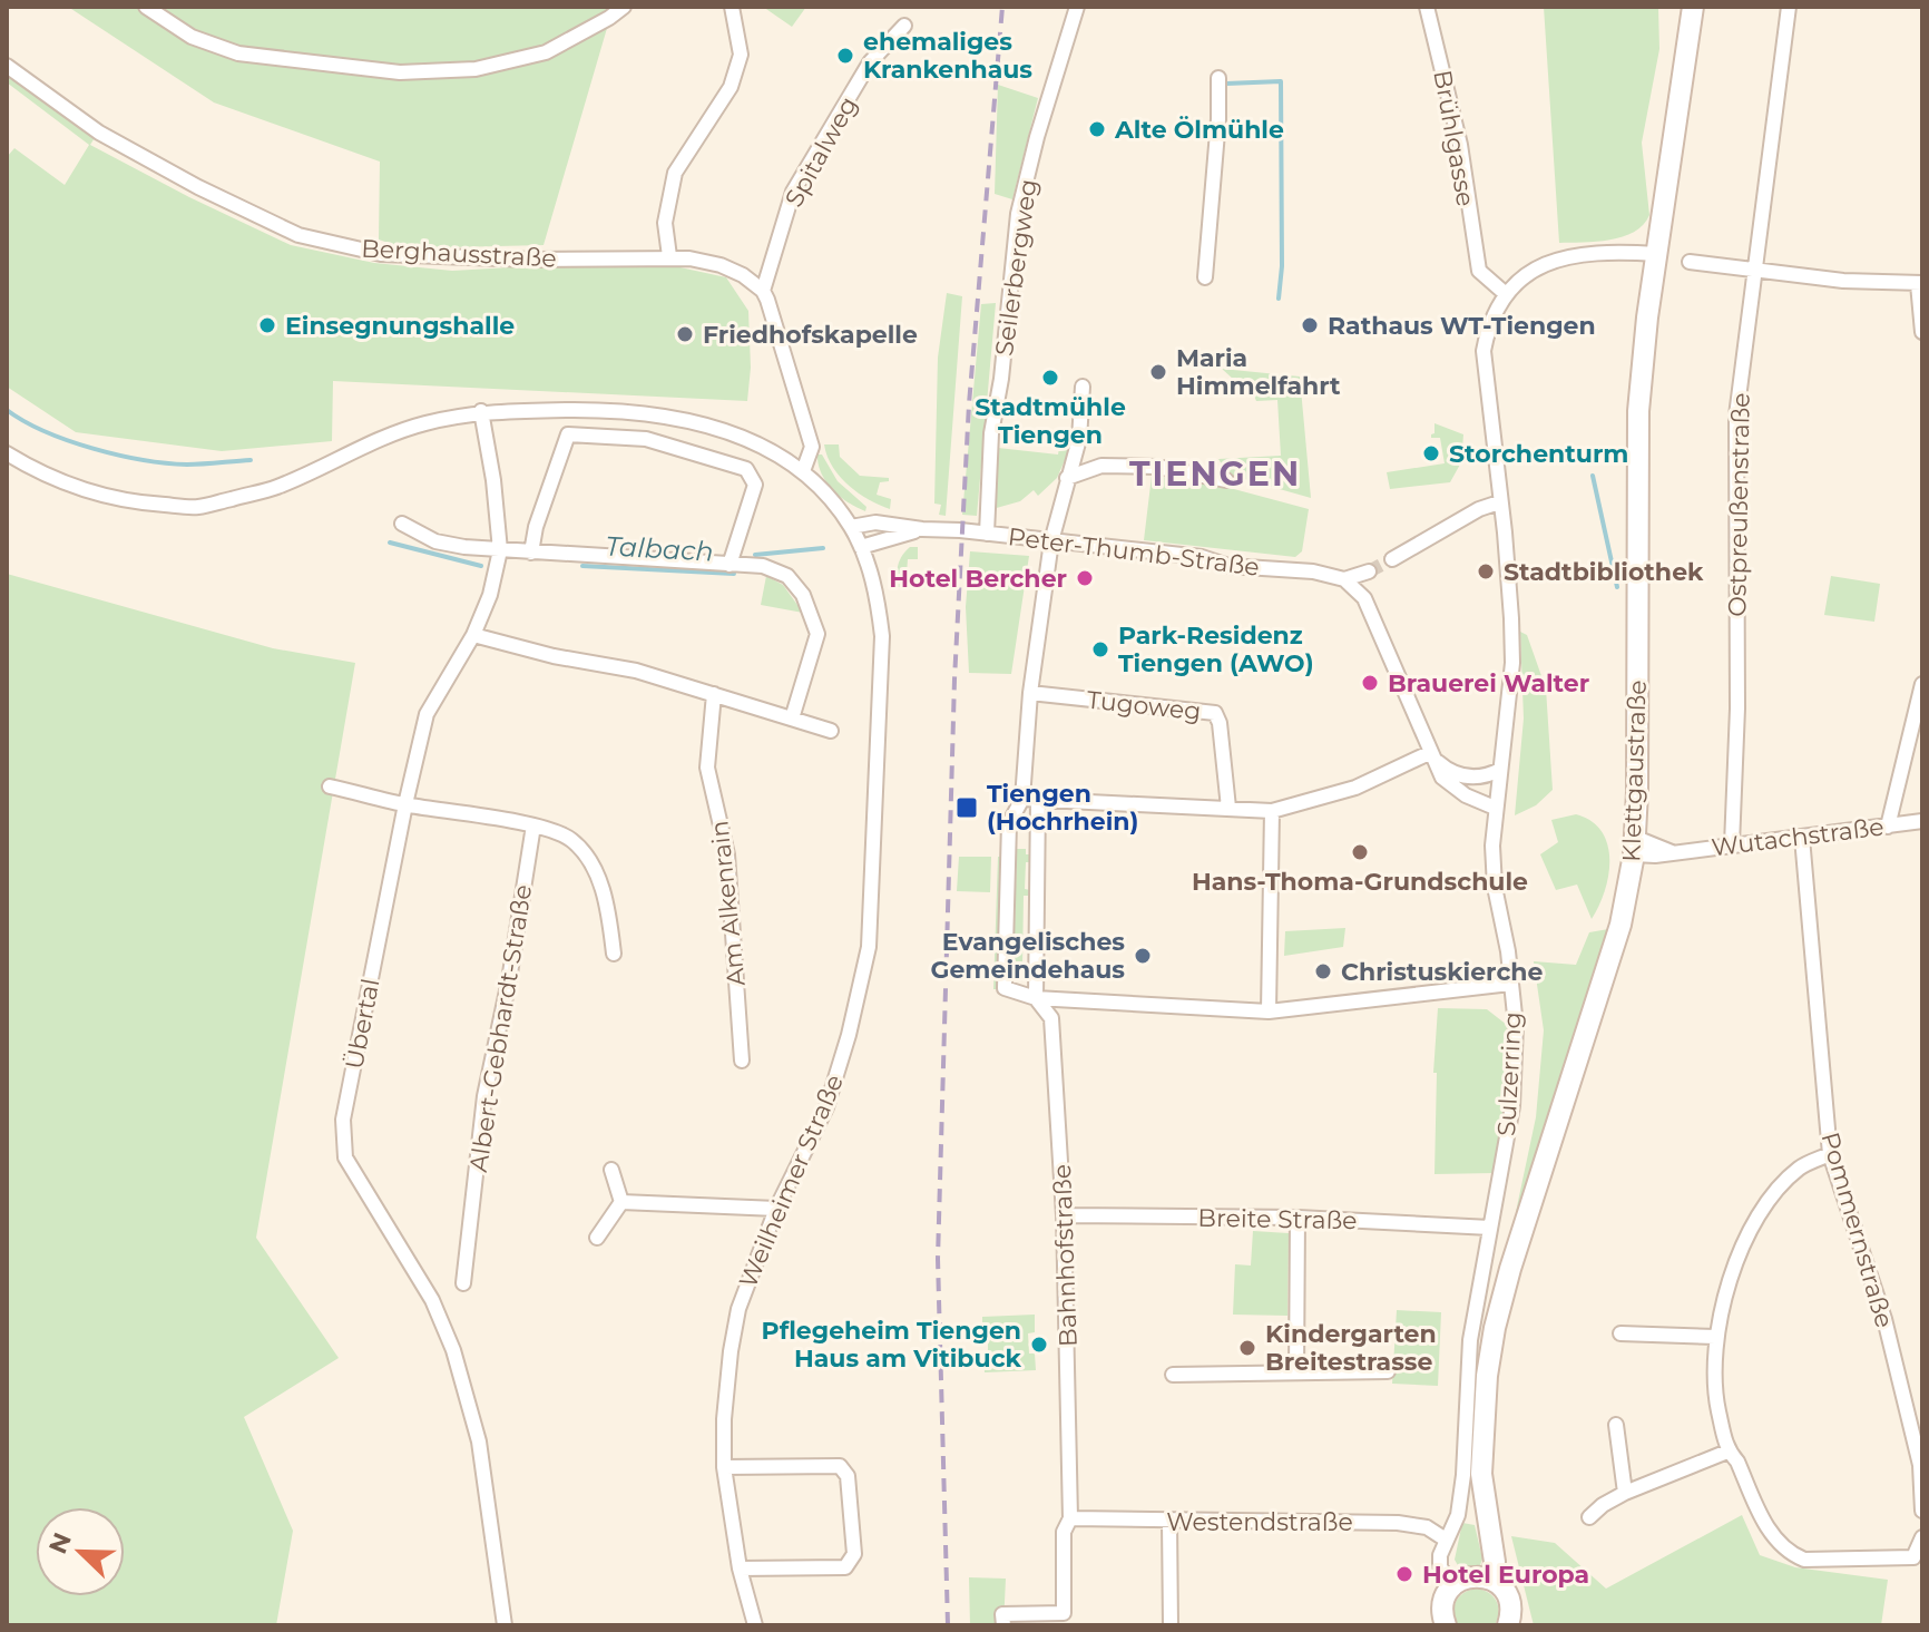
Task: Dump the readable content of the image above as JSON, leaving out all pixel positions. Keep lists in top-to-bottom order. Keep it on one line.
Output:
{"streets":{"main road":["Klettgaustraße"],"street":["Brühlgasse","Spitalweg","Berghausstraße","Seilerbergweg","Ostpreußenstraße","Peter-Thumb-Straße","Tugoweg","Wutachstraße","Am Alkenrain","Übertal","Albert-Gebhardt-Straße","Sulzerring","Weilheimer Straße","Breite Straße","Pommernstraße","Bahnhofstraße","Westendstraße"]},"crossings":[["Brühlgasse","Sulzerring"],["Spitalweg","Berghausstraße"],["Seilerbergweg","Peter-Thumb-Straße"],["Ostpreußenstraße","Wutachstraße"],["Peter-Thumb-Straße","Weilheimer Straße"],["Klettgaustraße","Wutachstraße"],["Wutachstraße","Pommernstraße"],["Übertal","Weilheimer Straße"],["Sulzerring","Breite Straße"],["Sulzerring","Westendstraße"],["Breite Straße","Bahnhofstraße"],["Bahnhofstraße","Westendstraße"]],"districts":["TIENGEN"],"water":["Talbach"],"places":{"other":["ehemaliges Krankenhaus","Alte Ölmühle","Einsegnungshalle","Rathaus WT-Tiengen","Friedhofskapelle","Maria Himmelfahrt","Stadtmühle Tiengen","Storchenturm","Stadtbibliothek","Hotel Bercher","Park-Residenz Tiengen (AWO)","Brauerei Walter","Hans-Thoma-Grundschule","Evangelisches Gemeindehaus","Christuskierche","Pflegeheim Tiengen Haus am Vitibuck","Kindergarten Breitestrasse","Hotel Europa"],"transit":["Tiengen (Hochrhein)"]},"north":"top left"}
